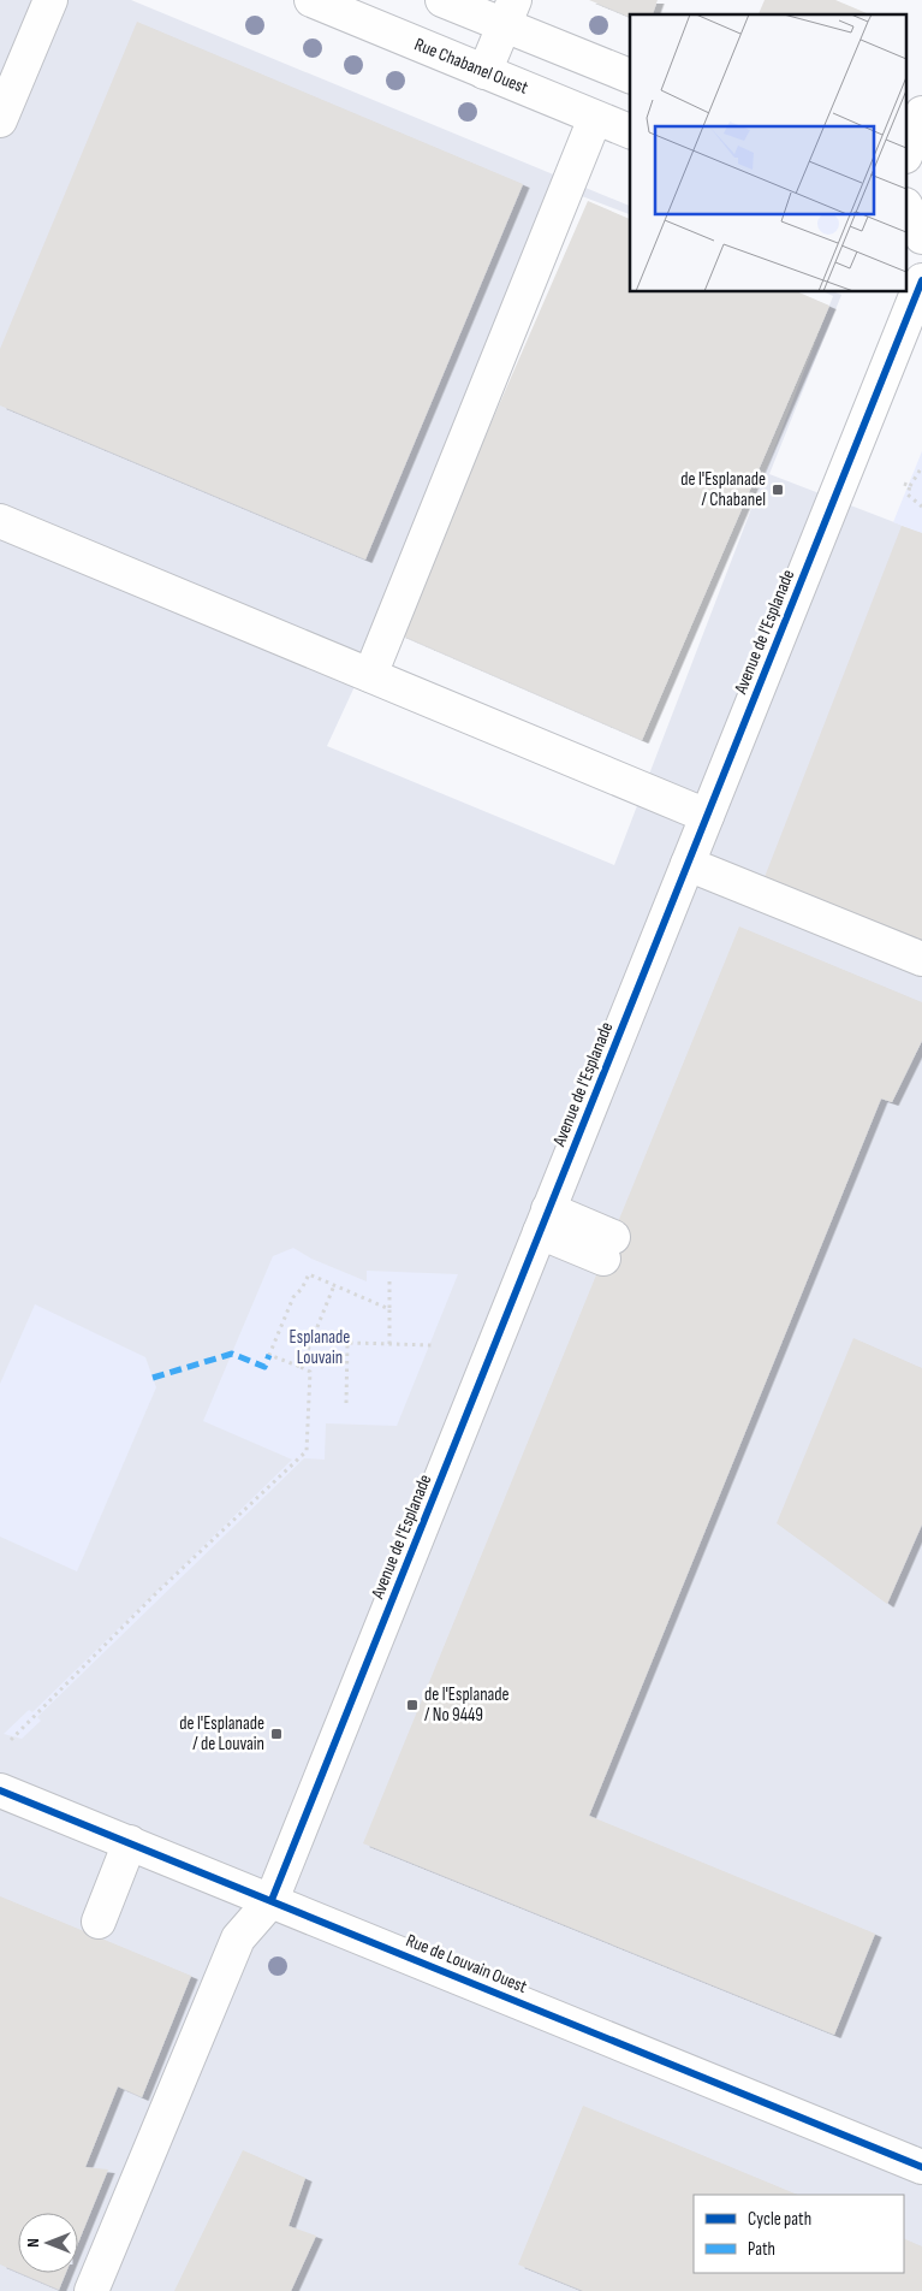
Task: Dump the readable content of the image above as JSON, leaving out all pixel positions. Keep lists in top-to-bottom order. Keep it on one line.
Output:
{"streets":{"street":["Rue Chabanel Ouest","Avenue de l'Esplanade","Rue de Louvain Ouest"]},"crossings":[["Avenue de l'Esplanade","Rue de Louvain Ouest"]],"parks":["Esplanade Louvain"],"places":{"transit":["de l'Esplanade / Chabanel","de l'Esplanade / No 9449","de l'Esplanade / de Louvain"]},"legend":["Cycle path","Path"],"north":"left"}
